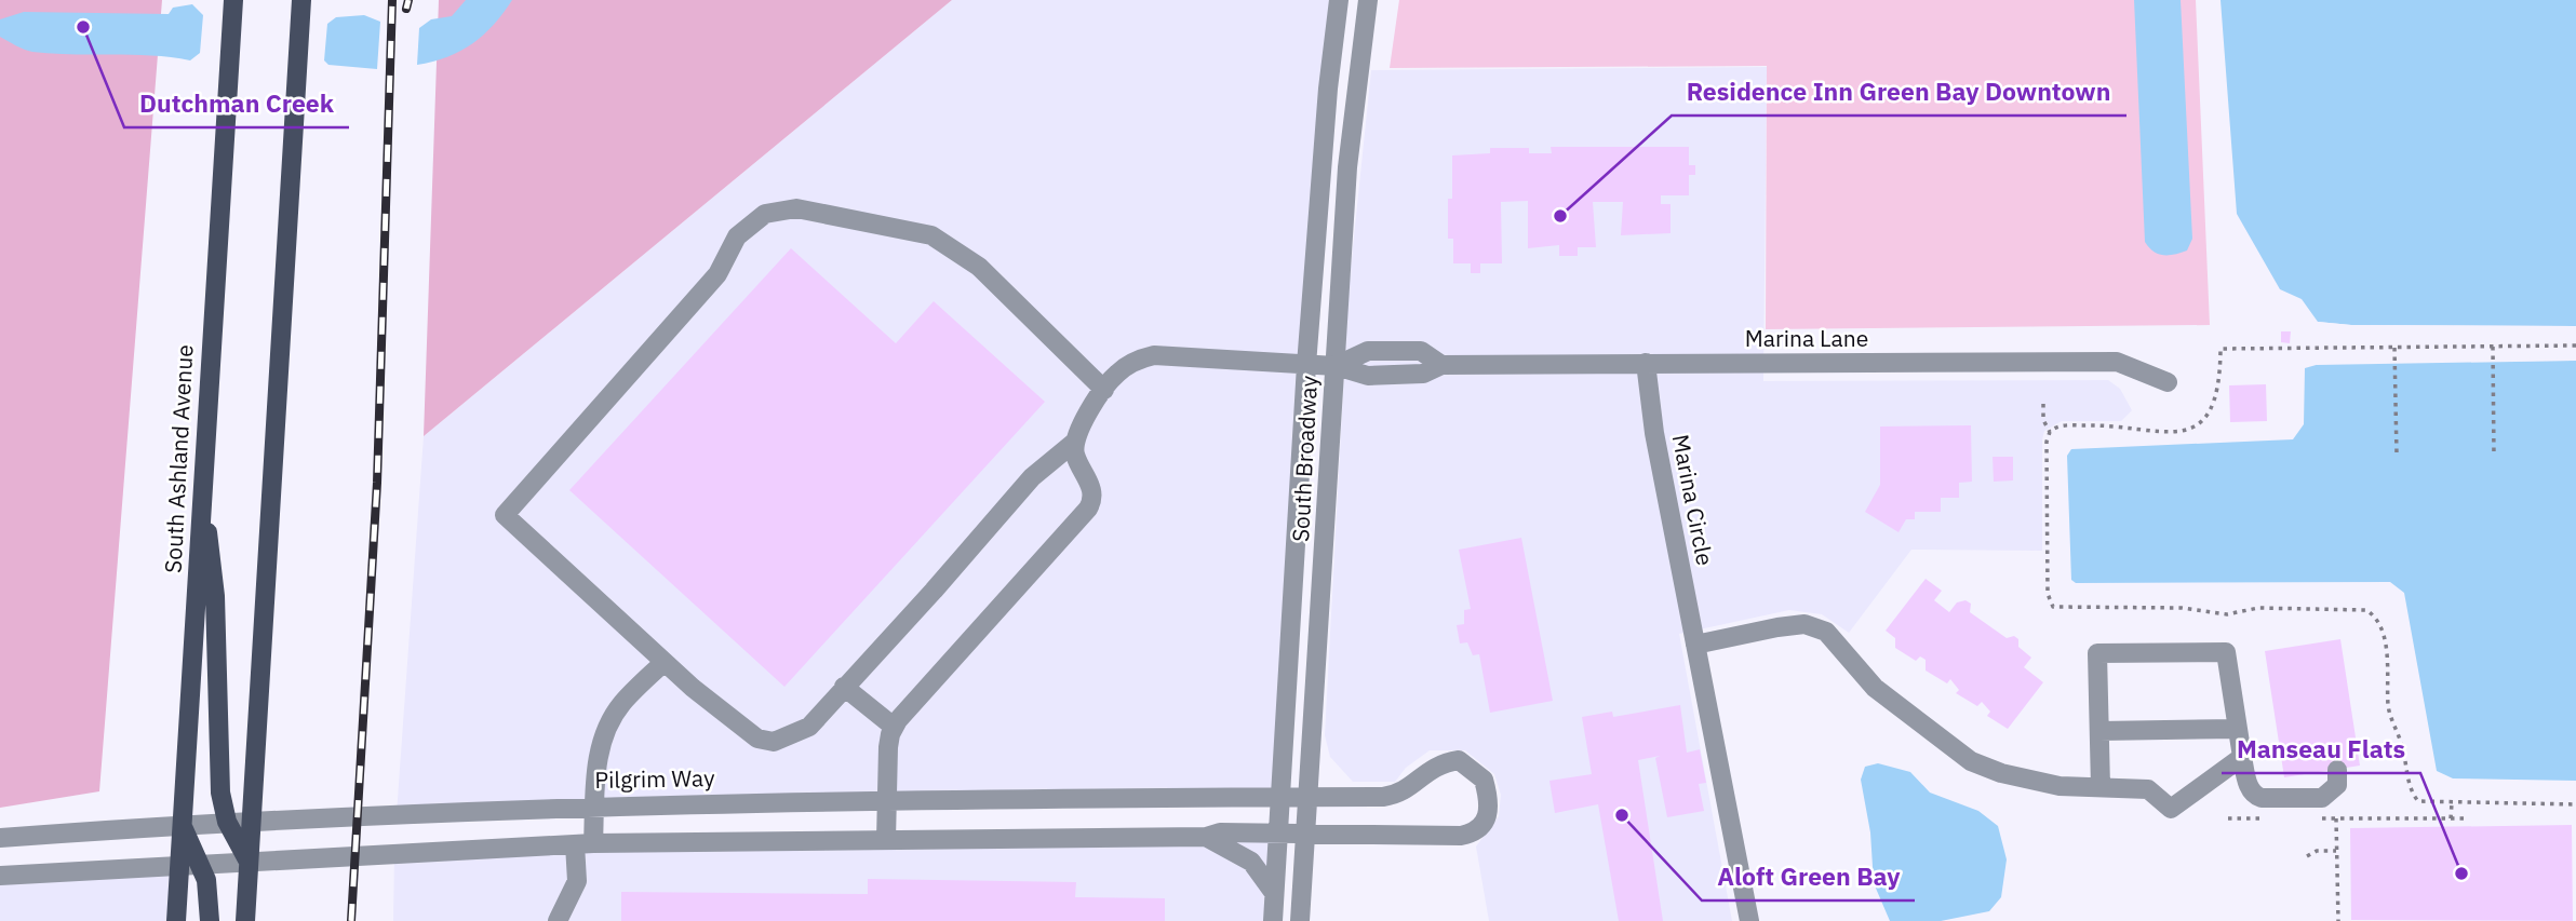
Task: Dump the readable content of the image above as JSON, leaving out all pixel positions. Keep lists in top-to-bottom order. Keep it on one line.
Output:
{"streets":{"main road":["South Ashland Avenue"],"street":["Marina Lane","South Broadway","Marina Circle","Pilgrim Way"]},"crossings":[["Marina Lane","South Broadway"],["Marina Lane","Marina Circle"],["South Ashland Avenue","Pilgrim Way"],["South Broadway","Pilgrim Way"]],"places":["Dutchman Creek","Residence Inn Green Bay Downtown","Aloft Green Bay","Manseau Flats"]}
